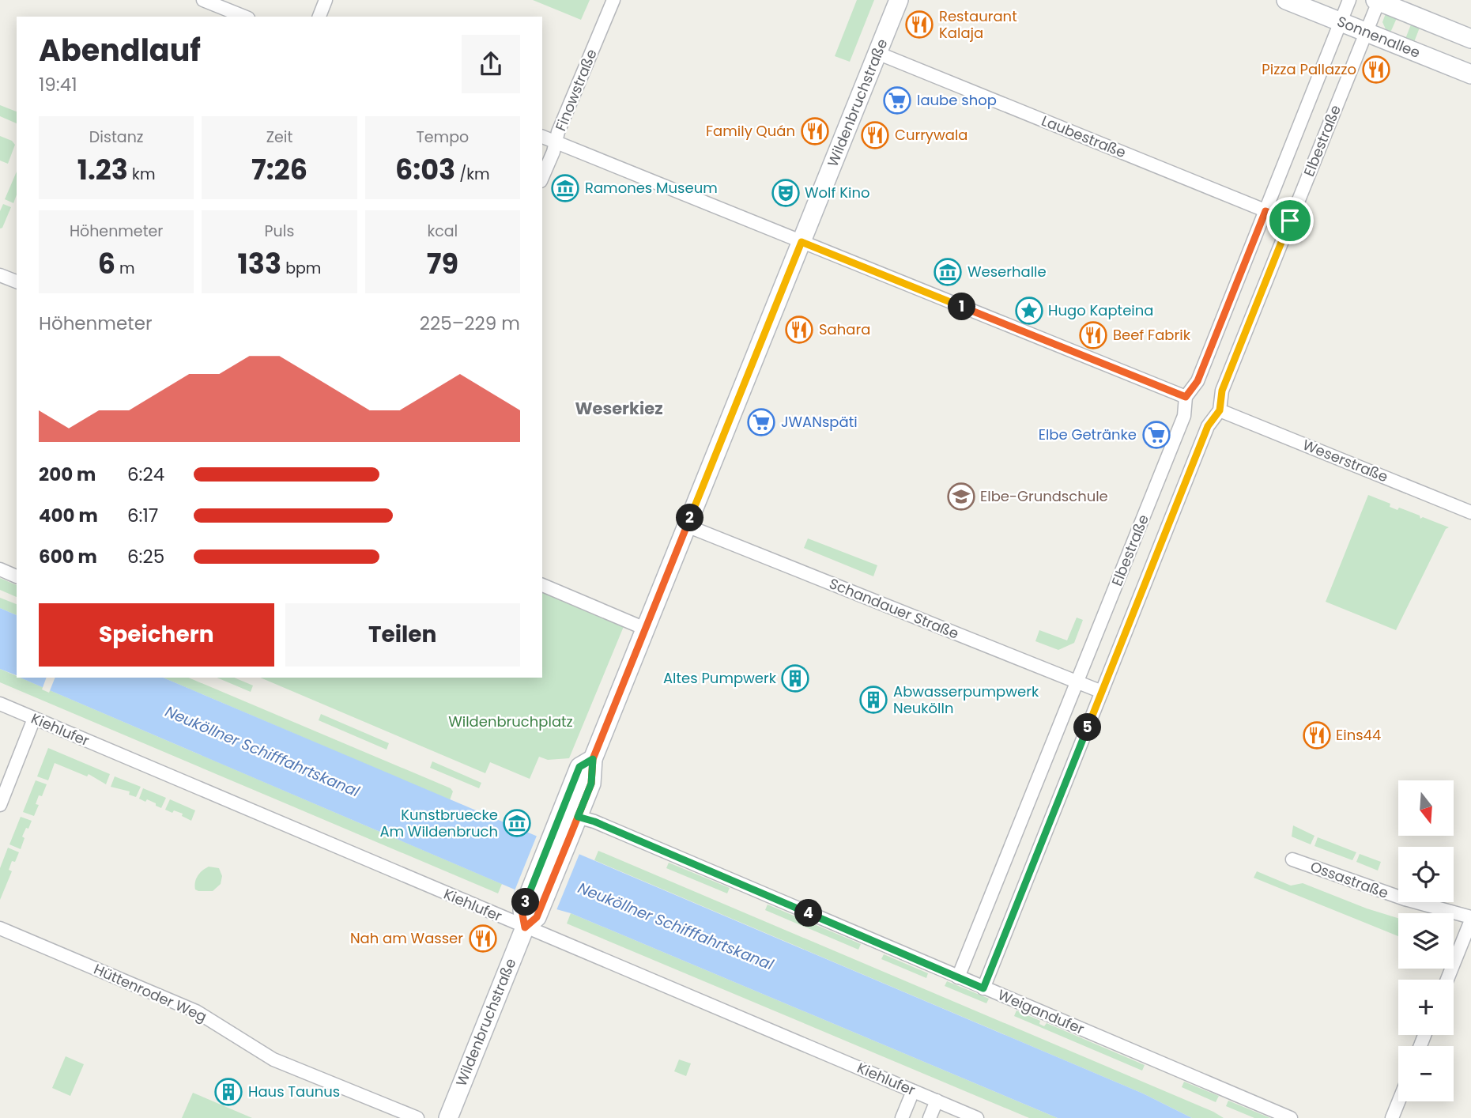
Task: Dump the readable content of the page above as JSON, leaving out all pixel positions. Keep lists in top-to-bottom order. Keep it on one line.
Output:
{"streets":{"street":["Sonnenallee","Finowstraße","Wildenbruchstraße","Laubestraße","Elbestraße","Weserstraße","Schandauer Straße","Kiehlufer","Ossastraße","Hüttenroder Weg","Weigandufer"]},"crossings":[["Sonnenallee","Elbestraße"],["Wildenbruchstraße","Laubestraße"],["Wildenbruchstraße","Schandauer Straße"],["Wildenbruchstraße","Kiehlufer"],["Wildenbruchstraße","Weigandufer"],["Laubestraße","Elbestraße"],["Elbestraße","Weserstraße"],["Elbestraße","Schandauer Straße"],["Elbestraße","Weigandufer"]],"districts":["Weserkiez"],"water":["Neuköllner Schifffahrtskanal"],"parks":["Wildenbruchplatz"],"places":{"restaurant":["Restaurant Kalaja","Pizza Pallazzo","Family Quán","Currywala","Sahara","Beef Fabrik","Eins44","Nah am Wasser"],"supermarket":["laube shop","JWANspäti","Elbe Getränke"],"museum":["Ramones Museum","Weserhalle","Kunstbruecke Am Wildenbruch"],"theatre":["Wolf Kino"],"place":["Hugo Kapteina"],"school or university":["Elbe-Grundschule"],"building":["Altes Pumpwerk","Abwasserpumpwerk Neukölln","Haus Taunus"]},"north":"bottom","page":{"heading":["Abendlauf","19:41"],"stats":[["Distanz","1.23 km"],["Zeit","7:26"],["Tempo","6:03 /km"],["Höhenmeter","6 m"],["Puls","133 bpm"],["kcal","79"]],"pins":["1","2","5","3","4"],"chart":["Höhenmeter","225–229 m"],"list":[{"name":"200 m","note":"6:24"},{"name":"400 m","note":"6:17"},{"name":"600 m","note":"6:25"}],"buttons":["Speichern","Teilen"],"map_buttons":["+","−"]}}
